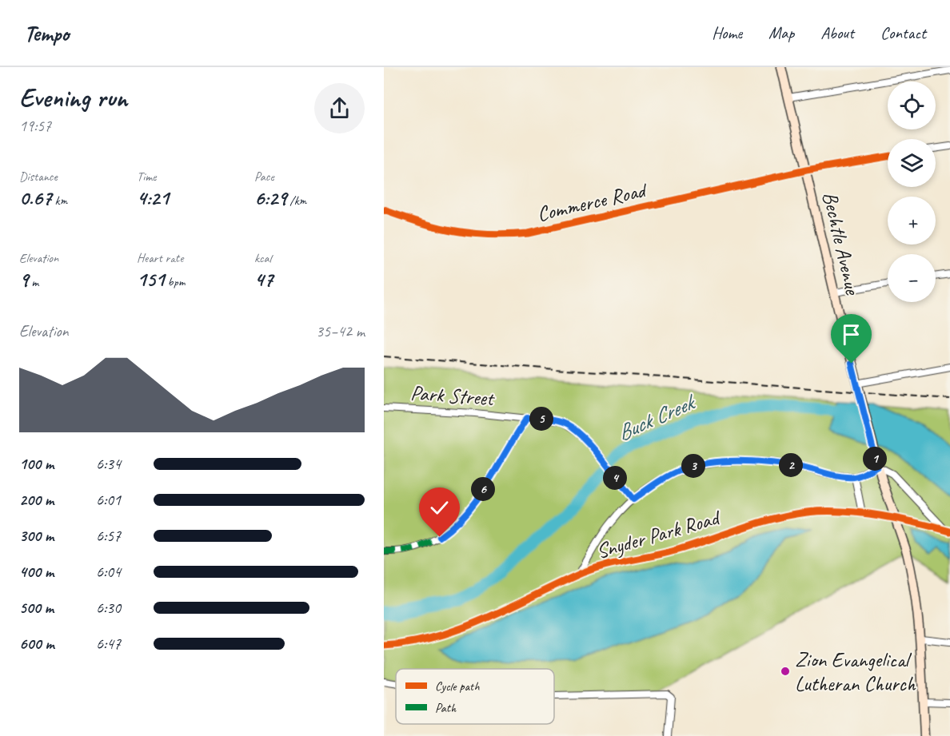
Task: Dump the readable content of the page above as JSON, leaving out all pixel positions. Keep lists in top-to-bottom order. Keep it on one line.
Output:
{"streets":{"main road":["Bechtle Avenue"],"street":["Commerce Road","Park Street","Snyder Park Road"]},"crossings":[["Commerce Road","Bechtle Avenue"],["Park Street","Snyder Park Road"]],"water":["Buck Creek"],"places":["Zion Evangelical Lutheran Church"],"legend":["Cycle path","Path"],"page":{"header":"Tempo","nav":["Home","Map","About","Contact"],"heading":["Evening run","19:57"],"map_buttons":["+","−"],"stats":[["Distance","0.67 km"],["Time","4:21"],["Pace","6:29 /km"],["Elevation","9 m"],["Heart rate","151 bpm"],["kcal","47"]],"chart":["Elevation","35–42 m"],"pins":["5","1","2","3","4","6"],"list":[{"name":"100 m","note":"6:34"},{"name":"200 m","note":"6:01"},{"name":"300 m","note":"6:57"},{"name":"400 m","note":"6:04"},{"name":"500 m","note":"6:30"},{"name":"600 m","note":"6:47"}]}}
